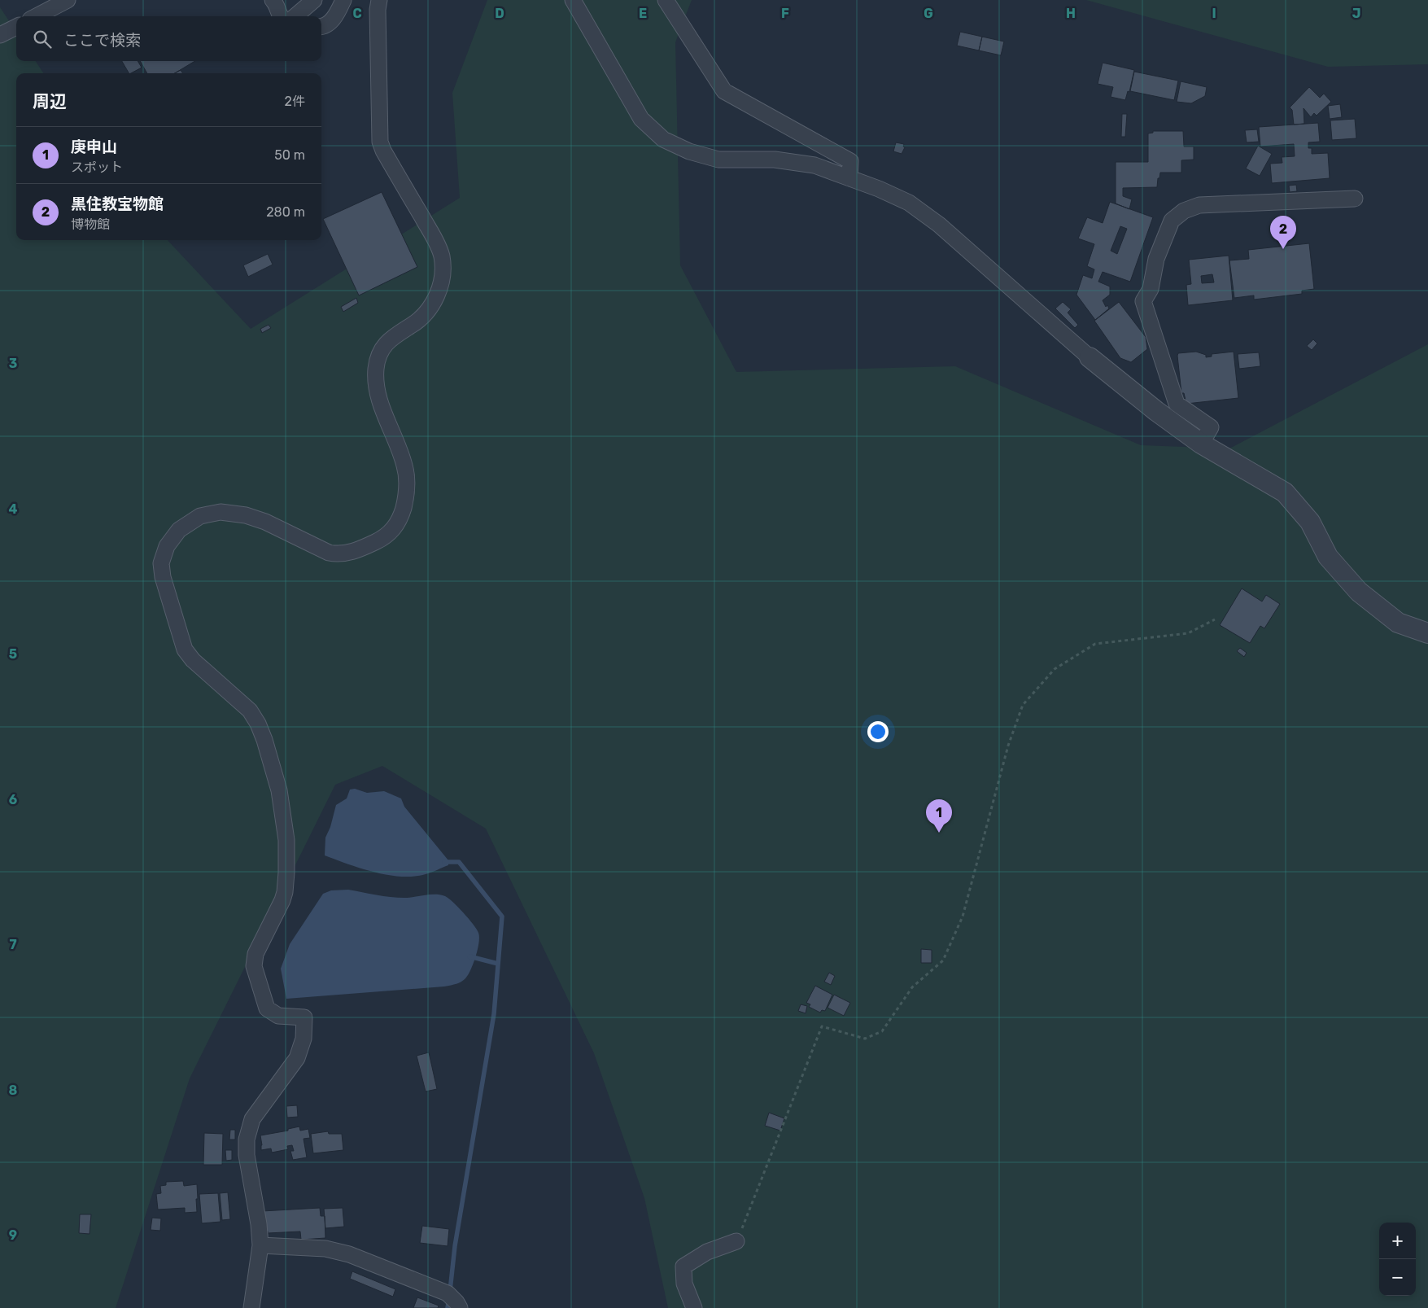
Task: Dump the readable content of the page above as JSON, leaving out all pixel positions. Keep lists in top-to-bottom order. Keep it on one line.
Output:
{"page":{"search":"ここで検索","heading":["周辺","2件"],"list":[{"mark":"1","name":"庚申山","note":"スポット","value":"50 m"},{"mark":"2","name":"黒住教宝物館","note":"博物館","value":"280 m"}],"pins":["2","1"],"map_buttons":["+","−"]},"grid":{"columns":["C","D","E","F","G","H","I","J"],"rows":["3","4","5","6","7","8","9"]}}
